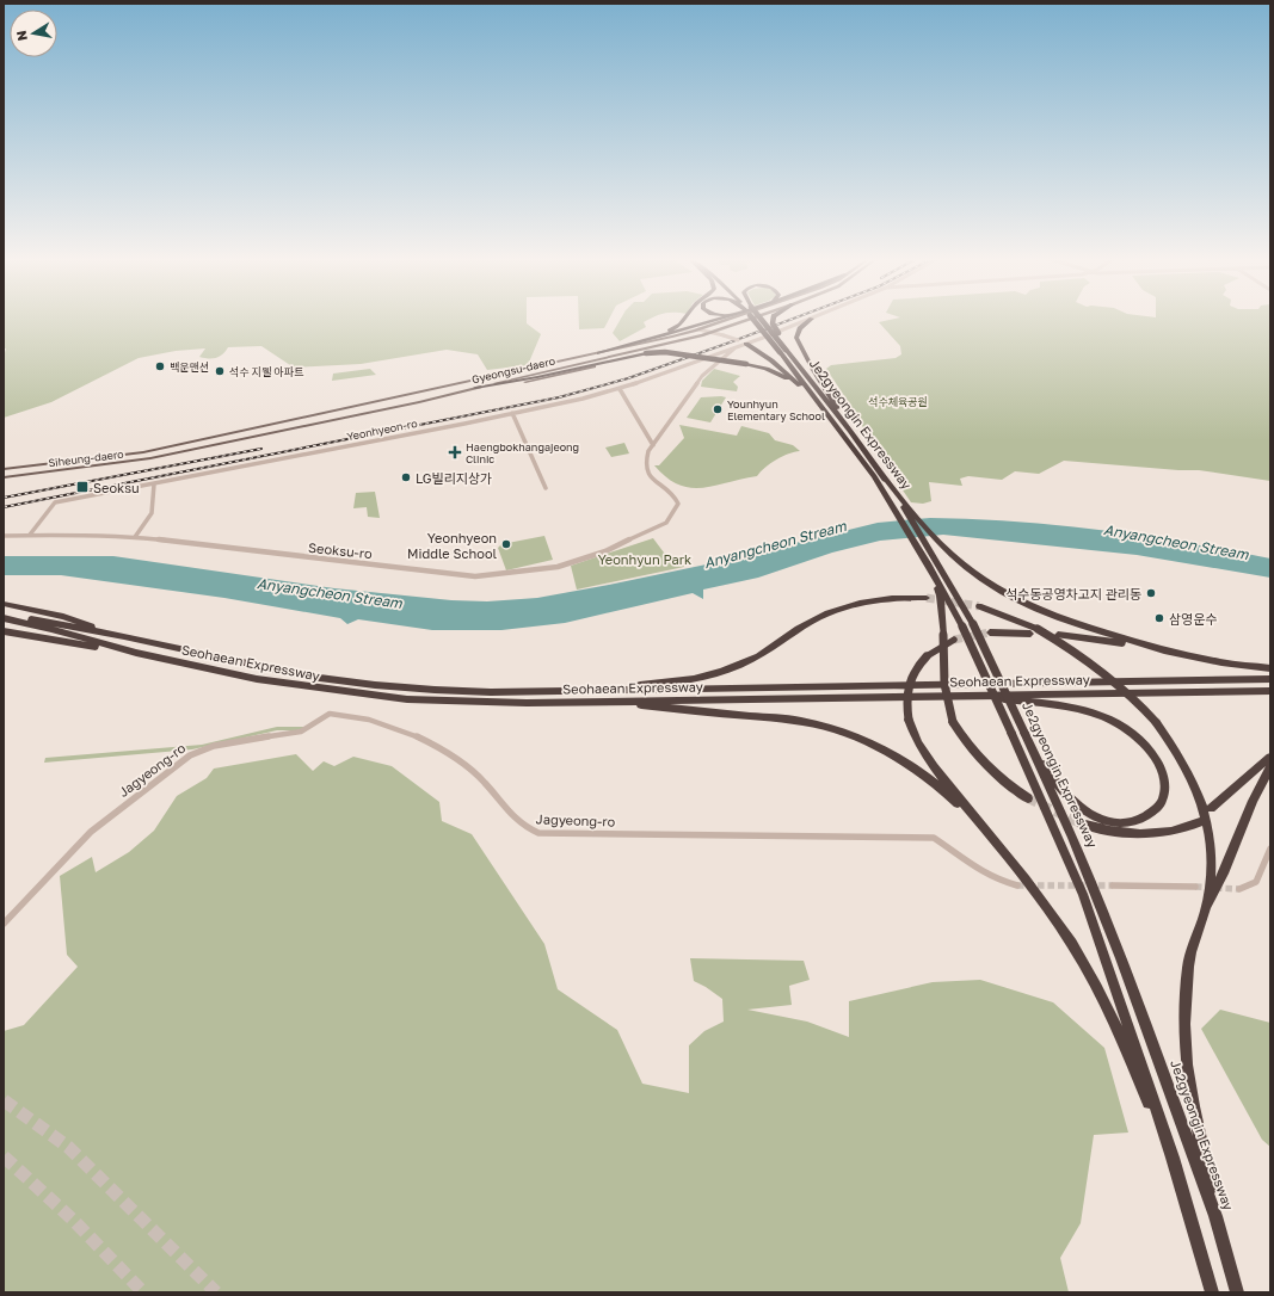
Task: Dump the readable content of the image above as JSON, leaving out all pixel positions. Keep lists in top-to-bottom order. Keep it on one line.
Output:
{"streets":{"highway":["Je2gyeongin Expressway","Seohaean Expressway"],"main road":["Gyeongsu-daero","Siheung-daero"],"street":["Yeonhyeon-ro","Seoksu-ro","Jagyeong-ro"]},"crossings":[["Gyeongsu-daero","Siheung-daero"],["Yeonhyeon-ro","Seoksu-ro"]],"water":["Anyangcheon Stream"],"parks":["석수체육공원","Yeonhyun Park"],"places":{"other":["백운맨션","석수 지웰 아파트","Younhyun Elementary School","LG빌리지상가","Yeonhyeon Middle School","석수동공영차고지 관리동","삼영운수"],"health":["Haengbokhangajeong Clinic"],"transit":["Seoksu"]},"north":"left"}
